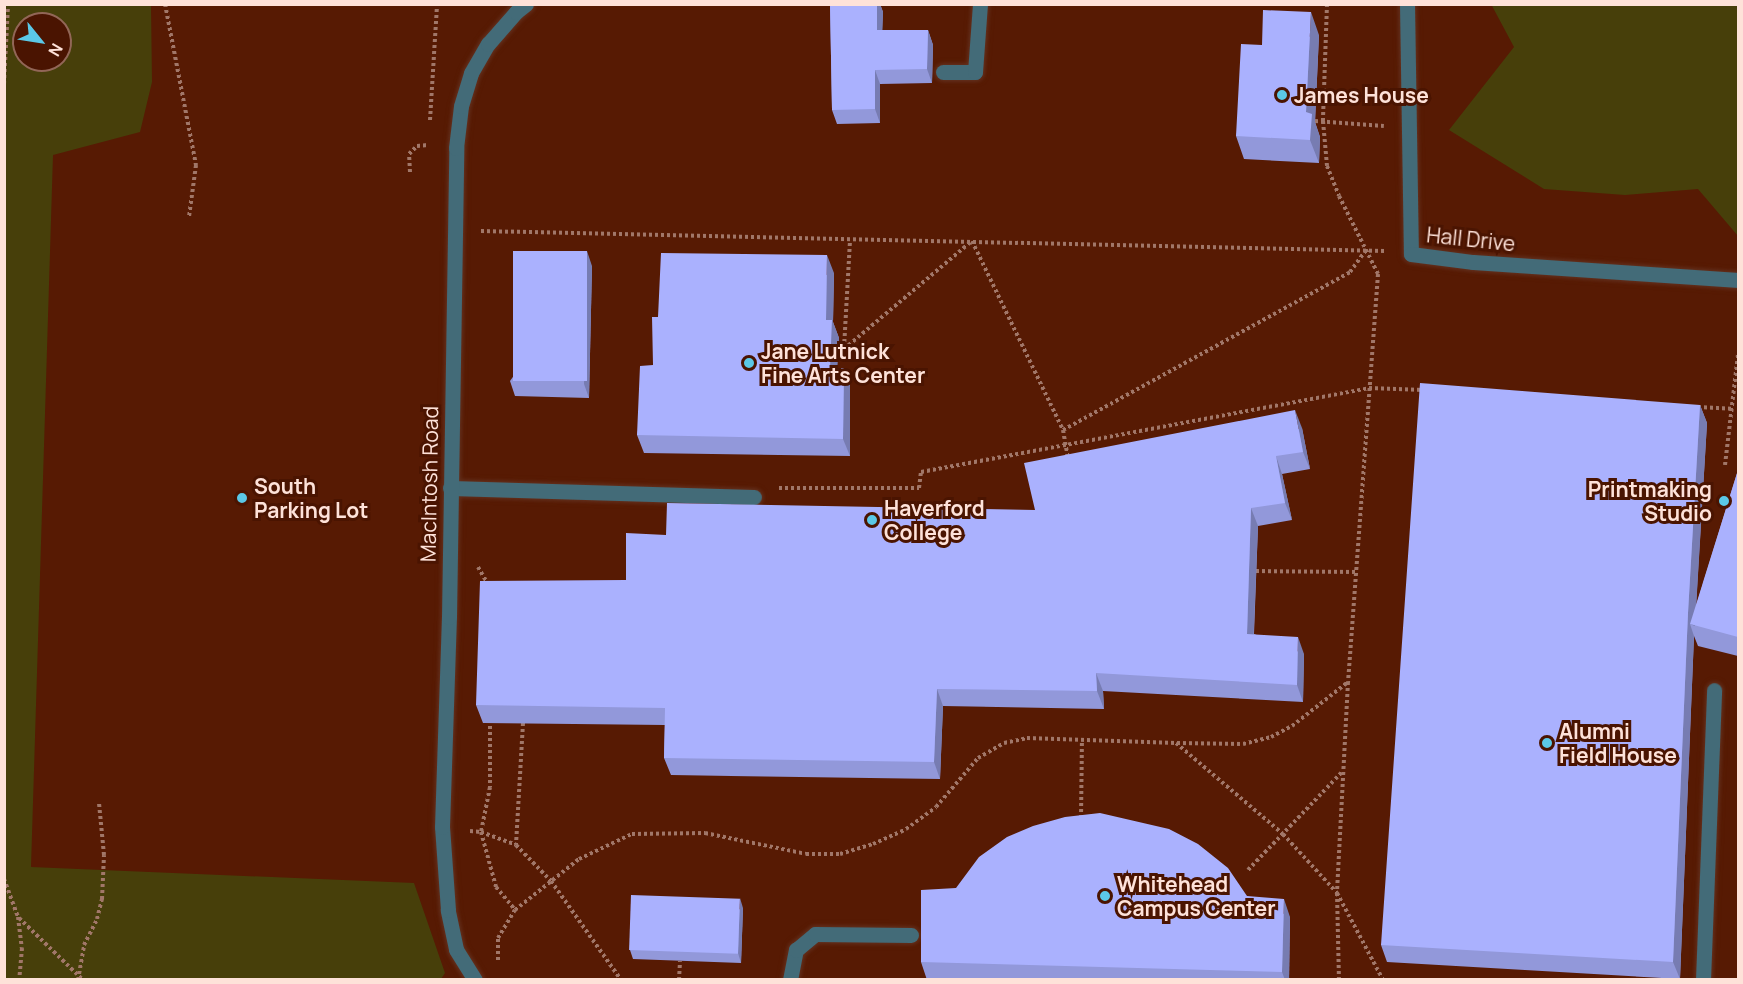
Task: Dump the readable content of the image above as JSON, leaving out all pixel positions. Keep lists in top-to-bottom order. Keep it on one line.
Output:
{"streets":{"street":["Hall Drive","MacIntosh Road"]},"places":["James House","Jane Lutnick Fine Arts Center","South Parking Lot","Printmaking Studio","Haverford College","Alumni Field House","Whitehead Campus Center"],"north":"bottom right"}
